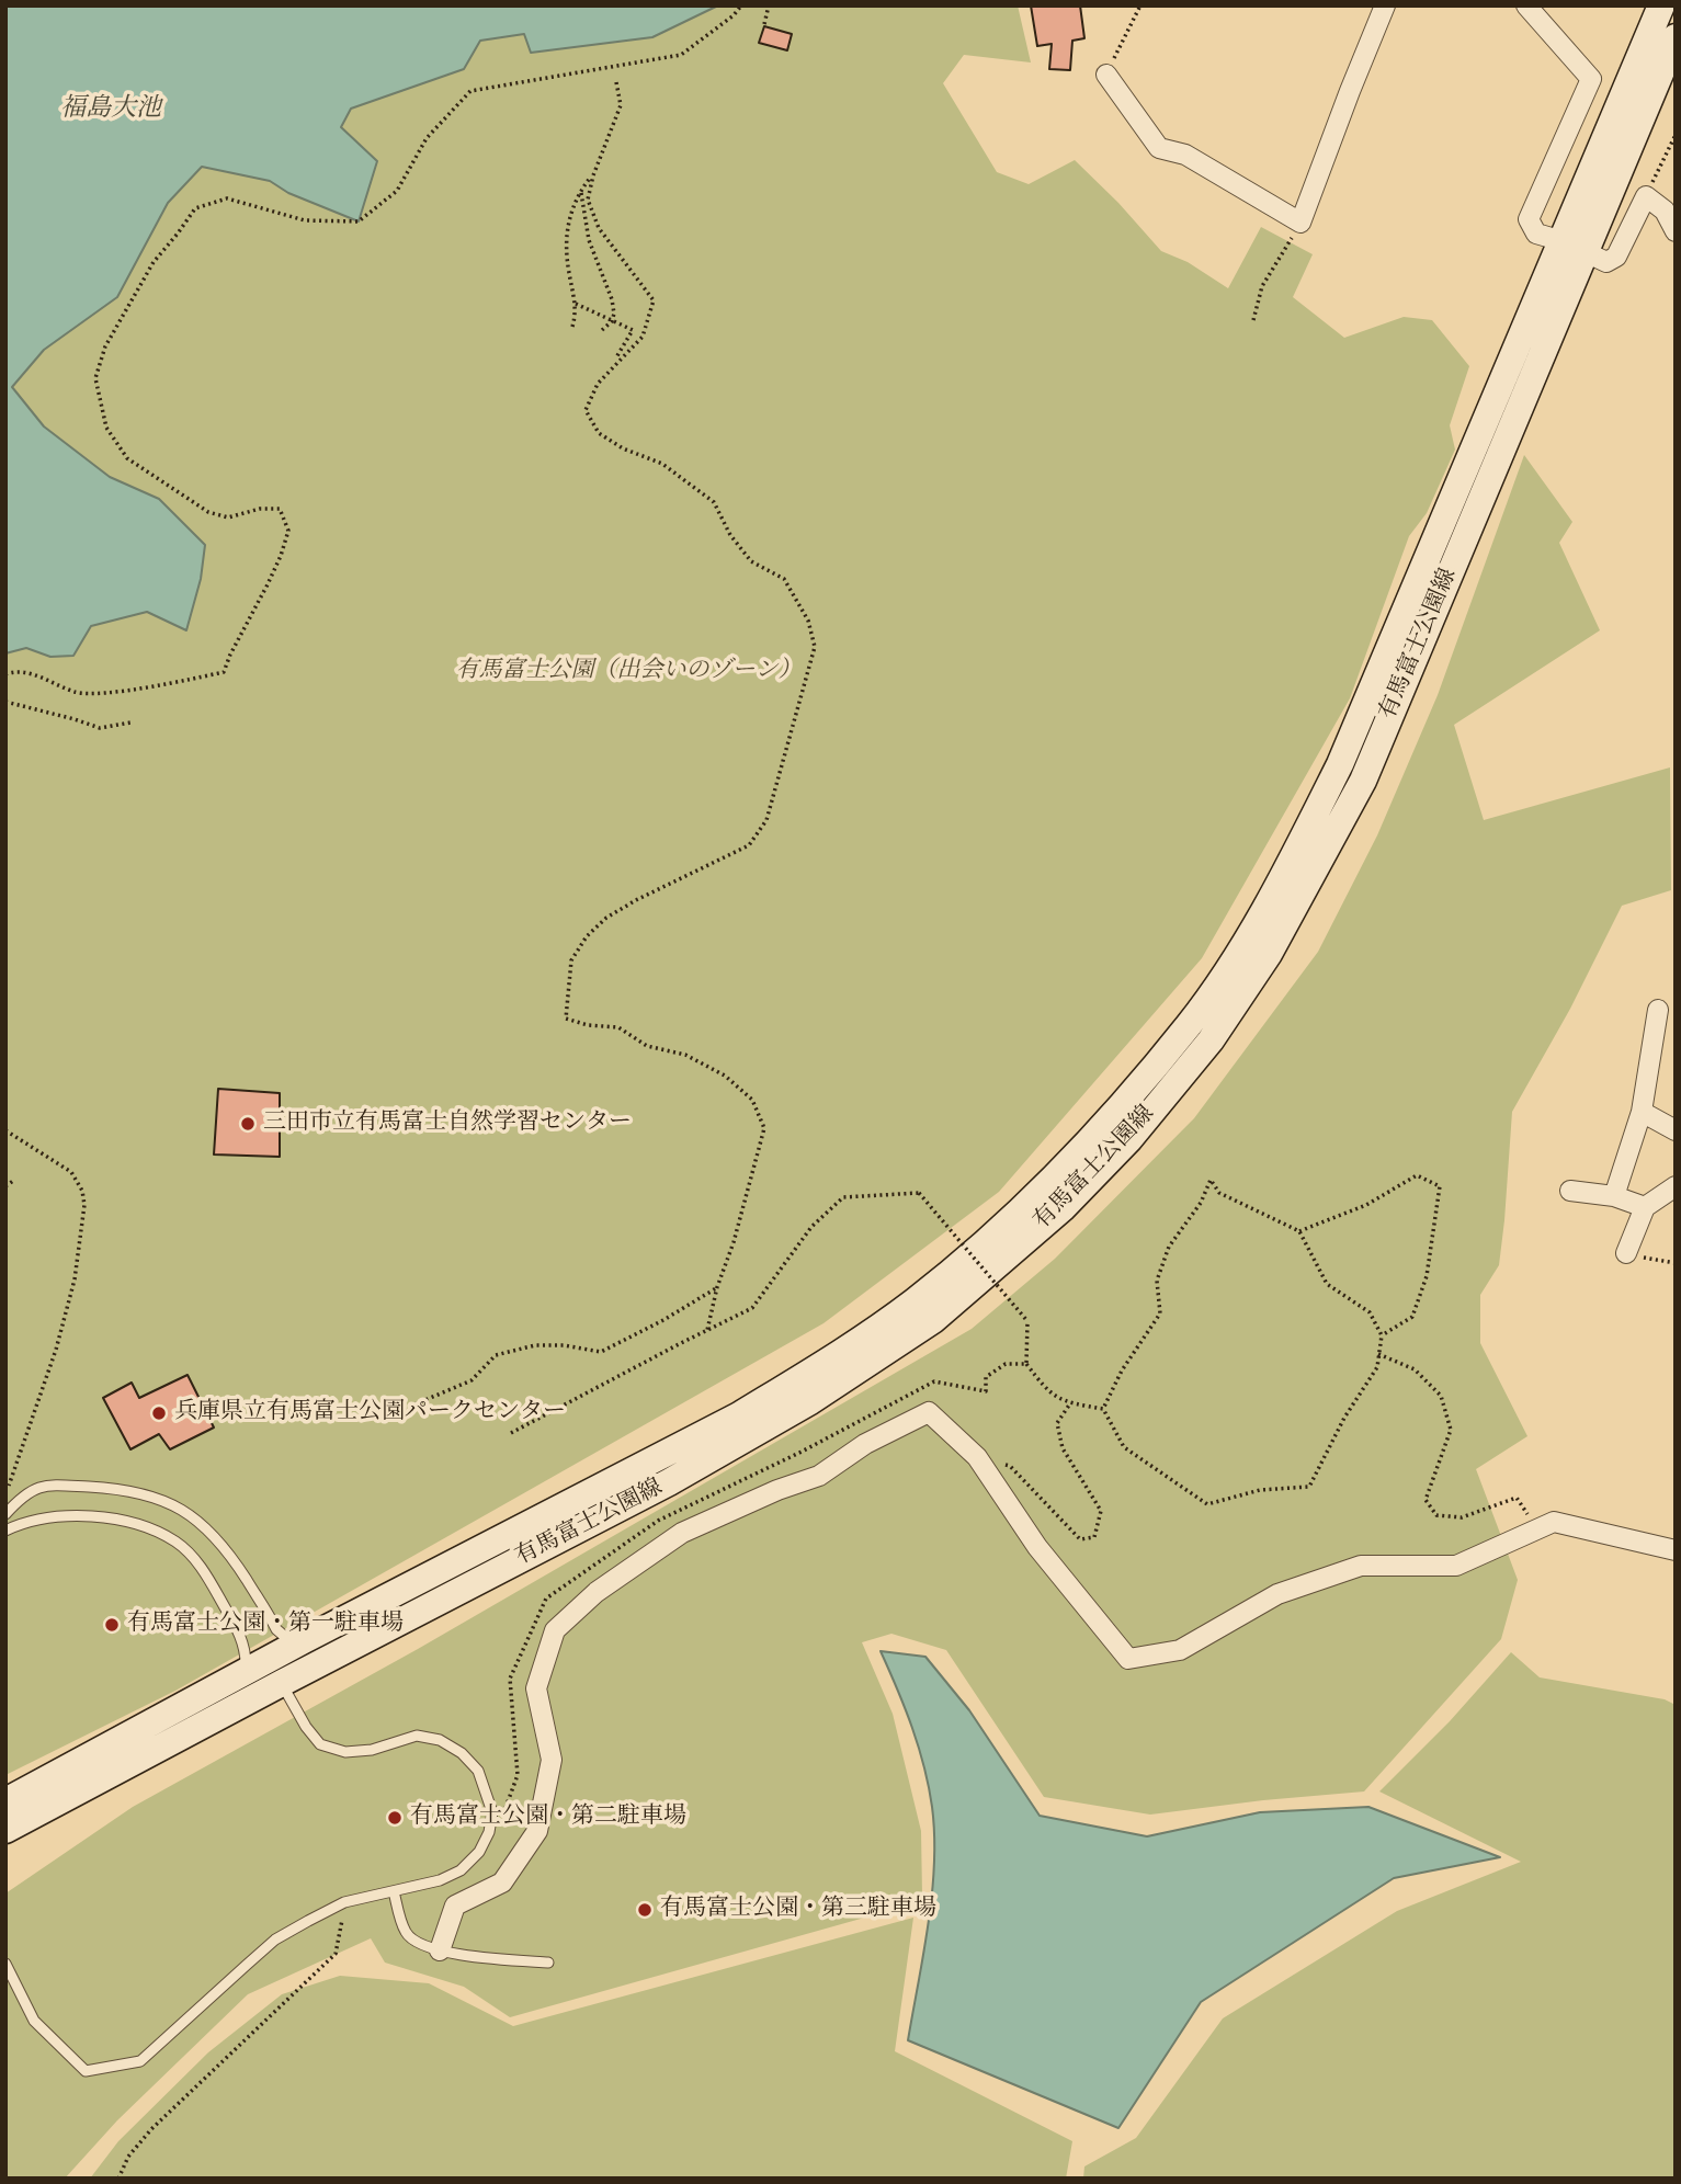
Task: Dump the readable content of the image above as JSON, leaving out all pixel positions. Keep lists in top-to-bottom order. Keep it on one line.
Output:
{"streets":{"main road":["有馬富士公園線"]},"water":["福島大池"],"parks":["有馬富士公園（出会いのゾーン）"],"places":["三田市立有馬富士自然学習センター","兵庫県立有馬富士公園パークセンター","有馬富士公園・第一駐車場","有馬富士公園・第二駐車場","有馬富士公園・第三駐車場"]}
